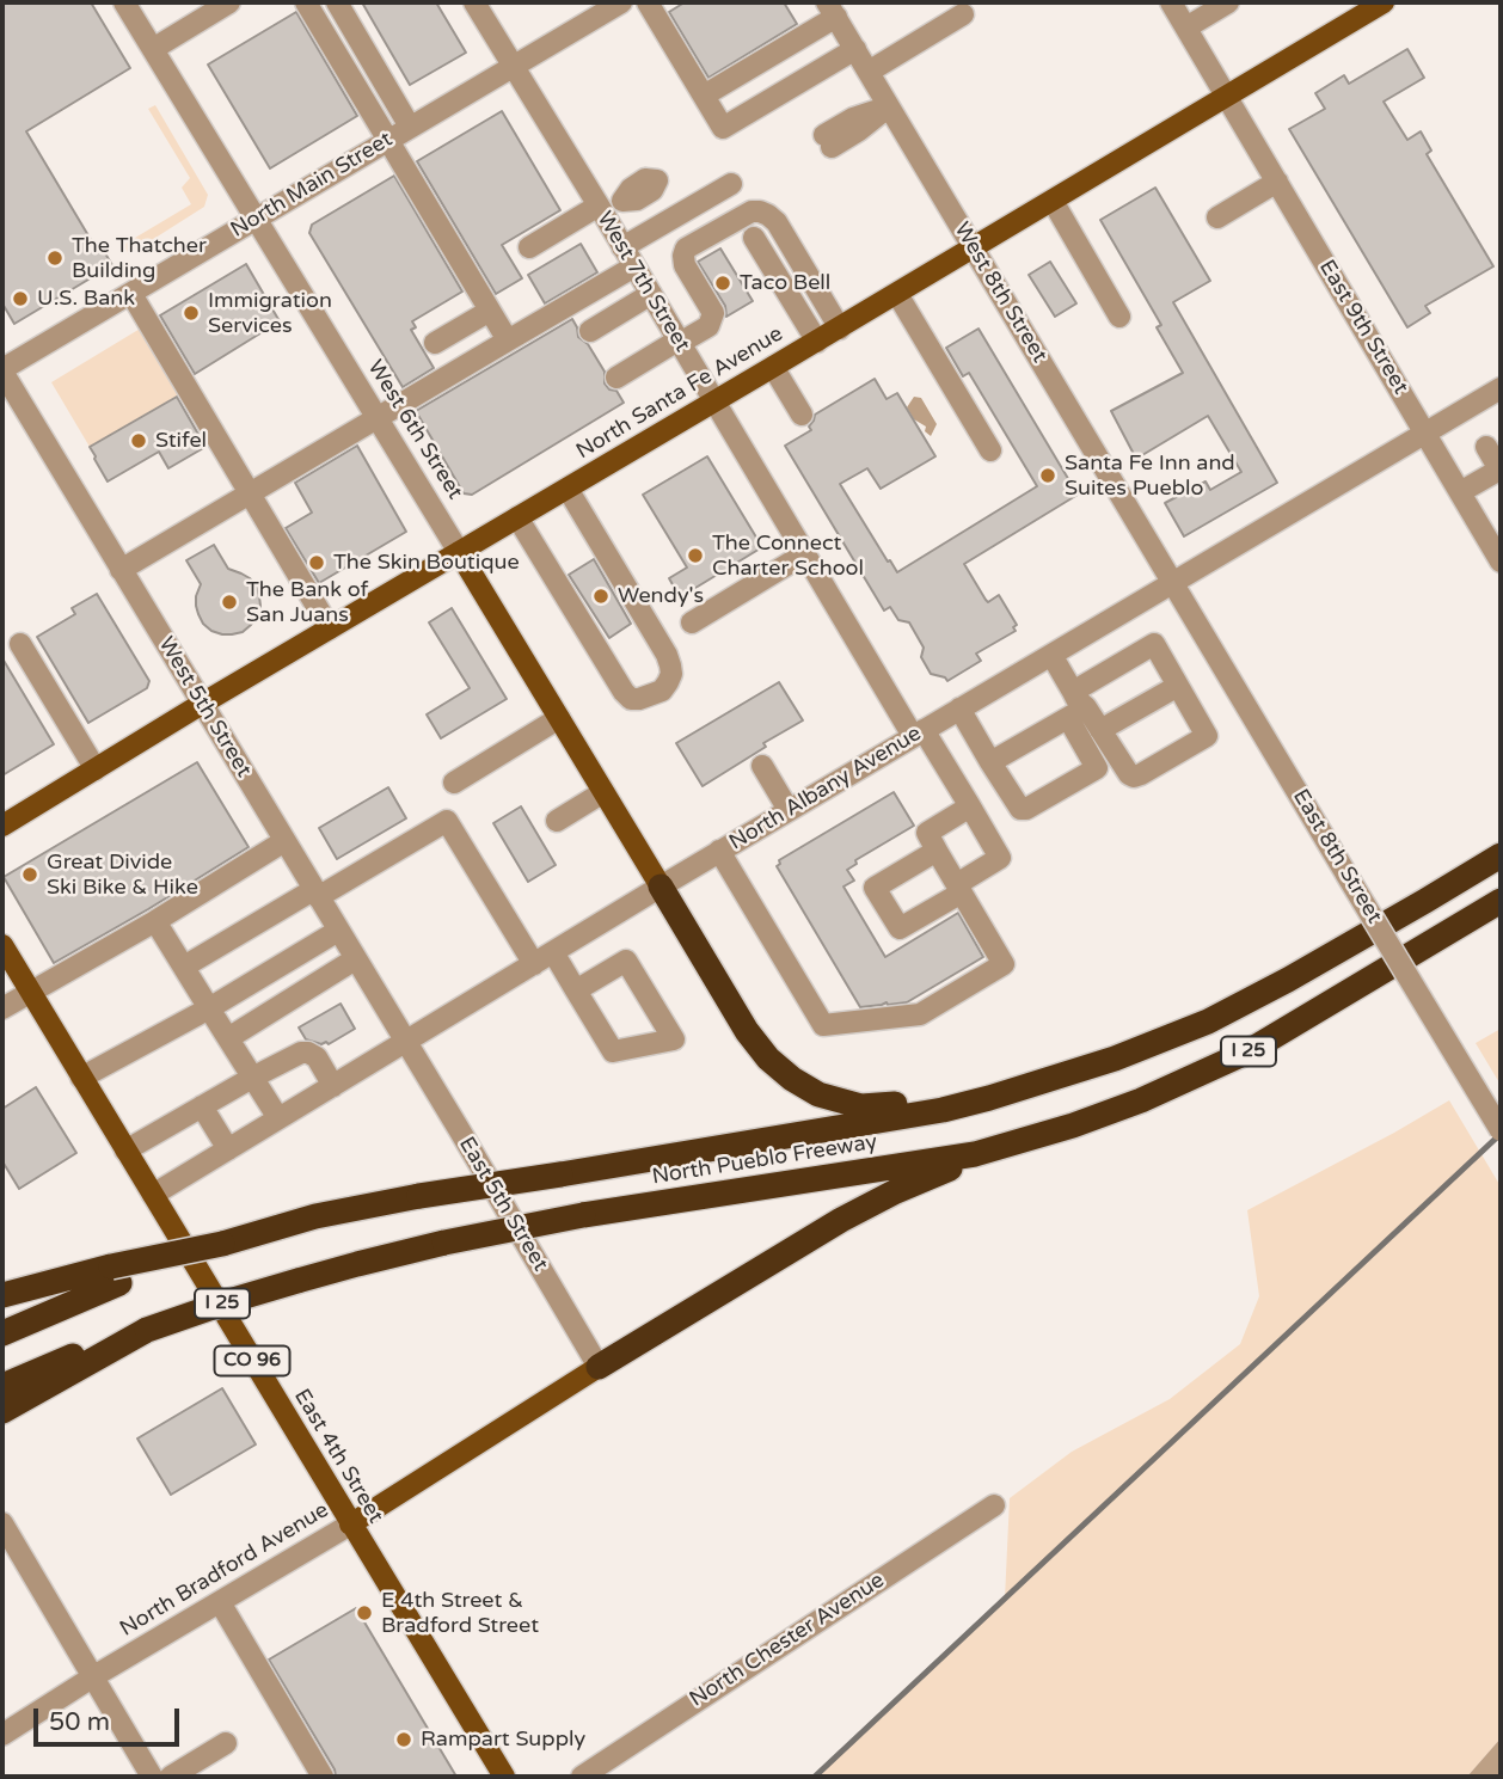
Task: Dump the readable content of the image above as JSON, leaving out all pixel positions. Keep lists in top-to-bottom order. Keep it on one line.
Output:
{"streets":{"highway":["I 25","North Pueblo Freeway"],"main road":["North Santa Fe Avenue","West 6th Street","CO 96","East 4th Street","North Bradford Avenue"],"street":["North Main Street","West 7th Street","West 8th Street","East 9th Street","West 5th Street","North Albany Avenue","East 8th Street","East 5th Street","North Chester Avenue"]},"crossings":[["North Main Street","West 7th Street"],["North Main Street","West 6th Street"],["North Main Street","West 5th Street"],["West 7th Street","North Santa Fe Avenue"],["West 7th Street","North Albany Avenue"],["West 8th Street","North Santa Fe Avenue"],["West 8th Street","North Albany Avenue"],["West 8th Street","East 8th Street"],["East 9th Street","North Santa Fe Avenue"],["East 9th Street","North Albany Avenue"],["North Santa Fe Avenue","West 6th Street"],["North Santa Fe Avenue","West 5th Street"],["West 6th Street","North Albany Avenue"],["West 5th Street","North Albany Avenue"],["West 5th Street","East 5th Street"],["North Albany Avenue","East 8th Street"],["North Albany Avenue","East 5th Street"],["North Albany Avenue","East 4th Street"],["East 5th Street","North Bradford Avenue"],["East 4th Street","North Bradford Avenue"]],"places":["The Thatcher Building","Taco Bell","U.S. Bank","Immigration Services","Stifel","Santa Fe Inn and Suites Pueblo","The Connect Charter School","The Skin Boutique","Wendy's","The Bank of San Juans","Great Divide Ski Bike & Hike","E 4th Street & Bradford Street","Rampart Supply"],"scale_bar":"50 m"}
